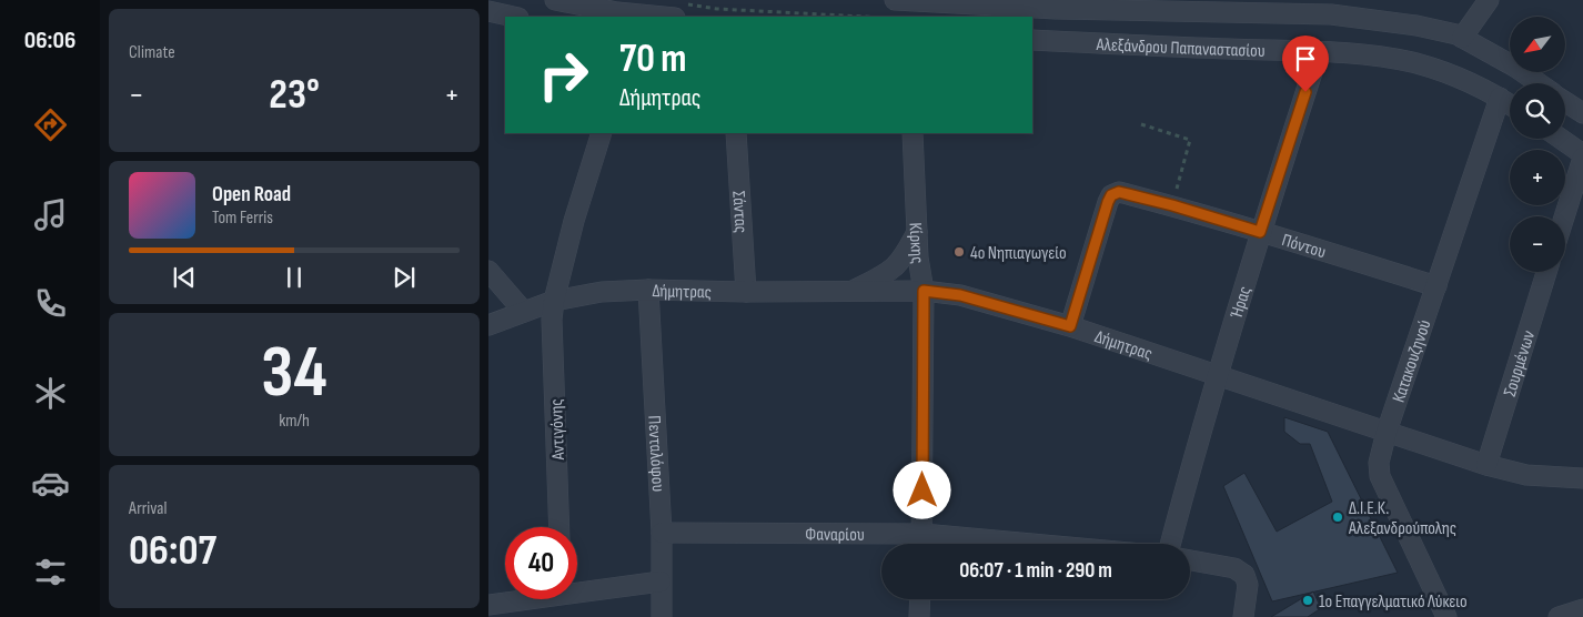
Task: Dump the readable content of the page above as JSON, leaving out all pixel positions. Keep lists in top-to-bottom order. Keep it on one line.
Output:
{"streets":{"street":["Αλεξάνδρου Παπαναστασίου","Σάντας","Κίρκης","Πόντου","Δήμητρας","Ήρας","Κατακουζηνού","Σουρμένων","Αντιγόνης","Πενταλόφου","Φαναρίου"]},"crossings":[["Αλεξάνδρου Παπαναστασίου","Ήρας"],["Αλεξάνδρου Παπαναστασίου","Κατακουζηνού"],["Σάντας","Δήμητρας"],["Κίρκης","Δήμητρας"],["Κίρκης","Φαναρίου"],["Πόντου","Δήμητρας"],["Πόντου","Ήρας"],["Πόντου","Κατακουζηνού"],["Δήμητρας","Ήρας"],["Δήμητρας","Κατακουζηνού"],["Δήμητρας","Σουρμένων"],["Δήμητρας","Αντιγόνης"],["Δήμητρας","Πενταλόφου"],["Πενταλόφου","Φαναρίου"]],"places":["4ο Νηπιαγωγείο","Δ.Ι.Ε.Κ. Αλεξανδρούπολης","1ο Επαγγελματικό Λύκειο"],"north":"bottom left","page":{"tabs":"06:06","tile":["Climate",["34","km/h"],["Arrival","06:07"]],"map_buttons":["+","−"],"turn":["70 m","Δήμητρας"],"heat":["−","23°","+"],"song":["Open Road","Tom Ferris"],"limit":"40","trip":"06:07 · 1 min · 290 m"}}
